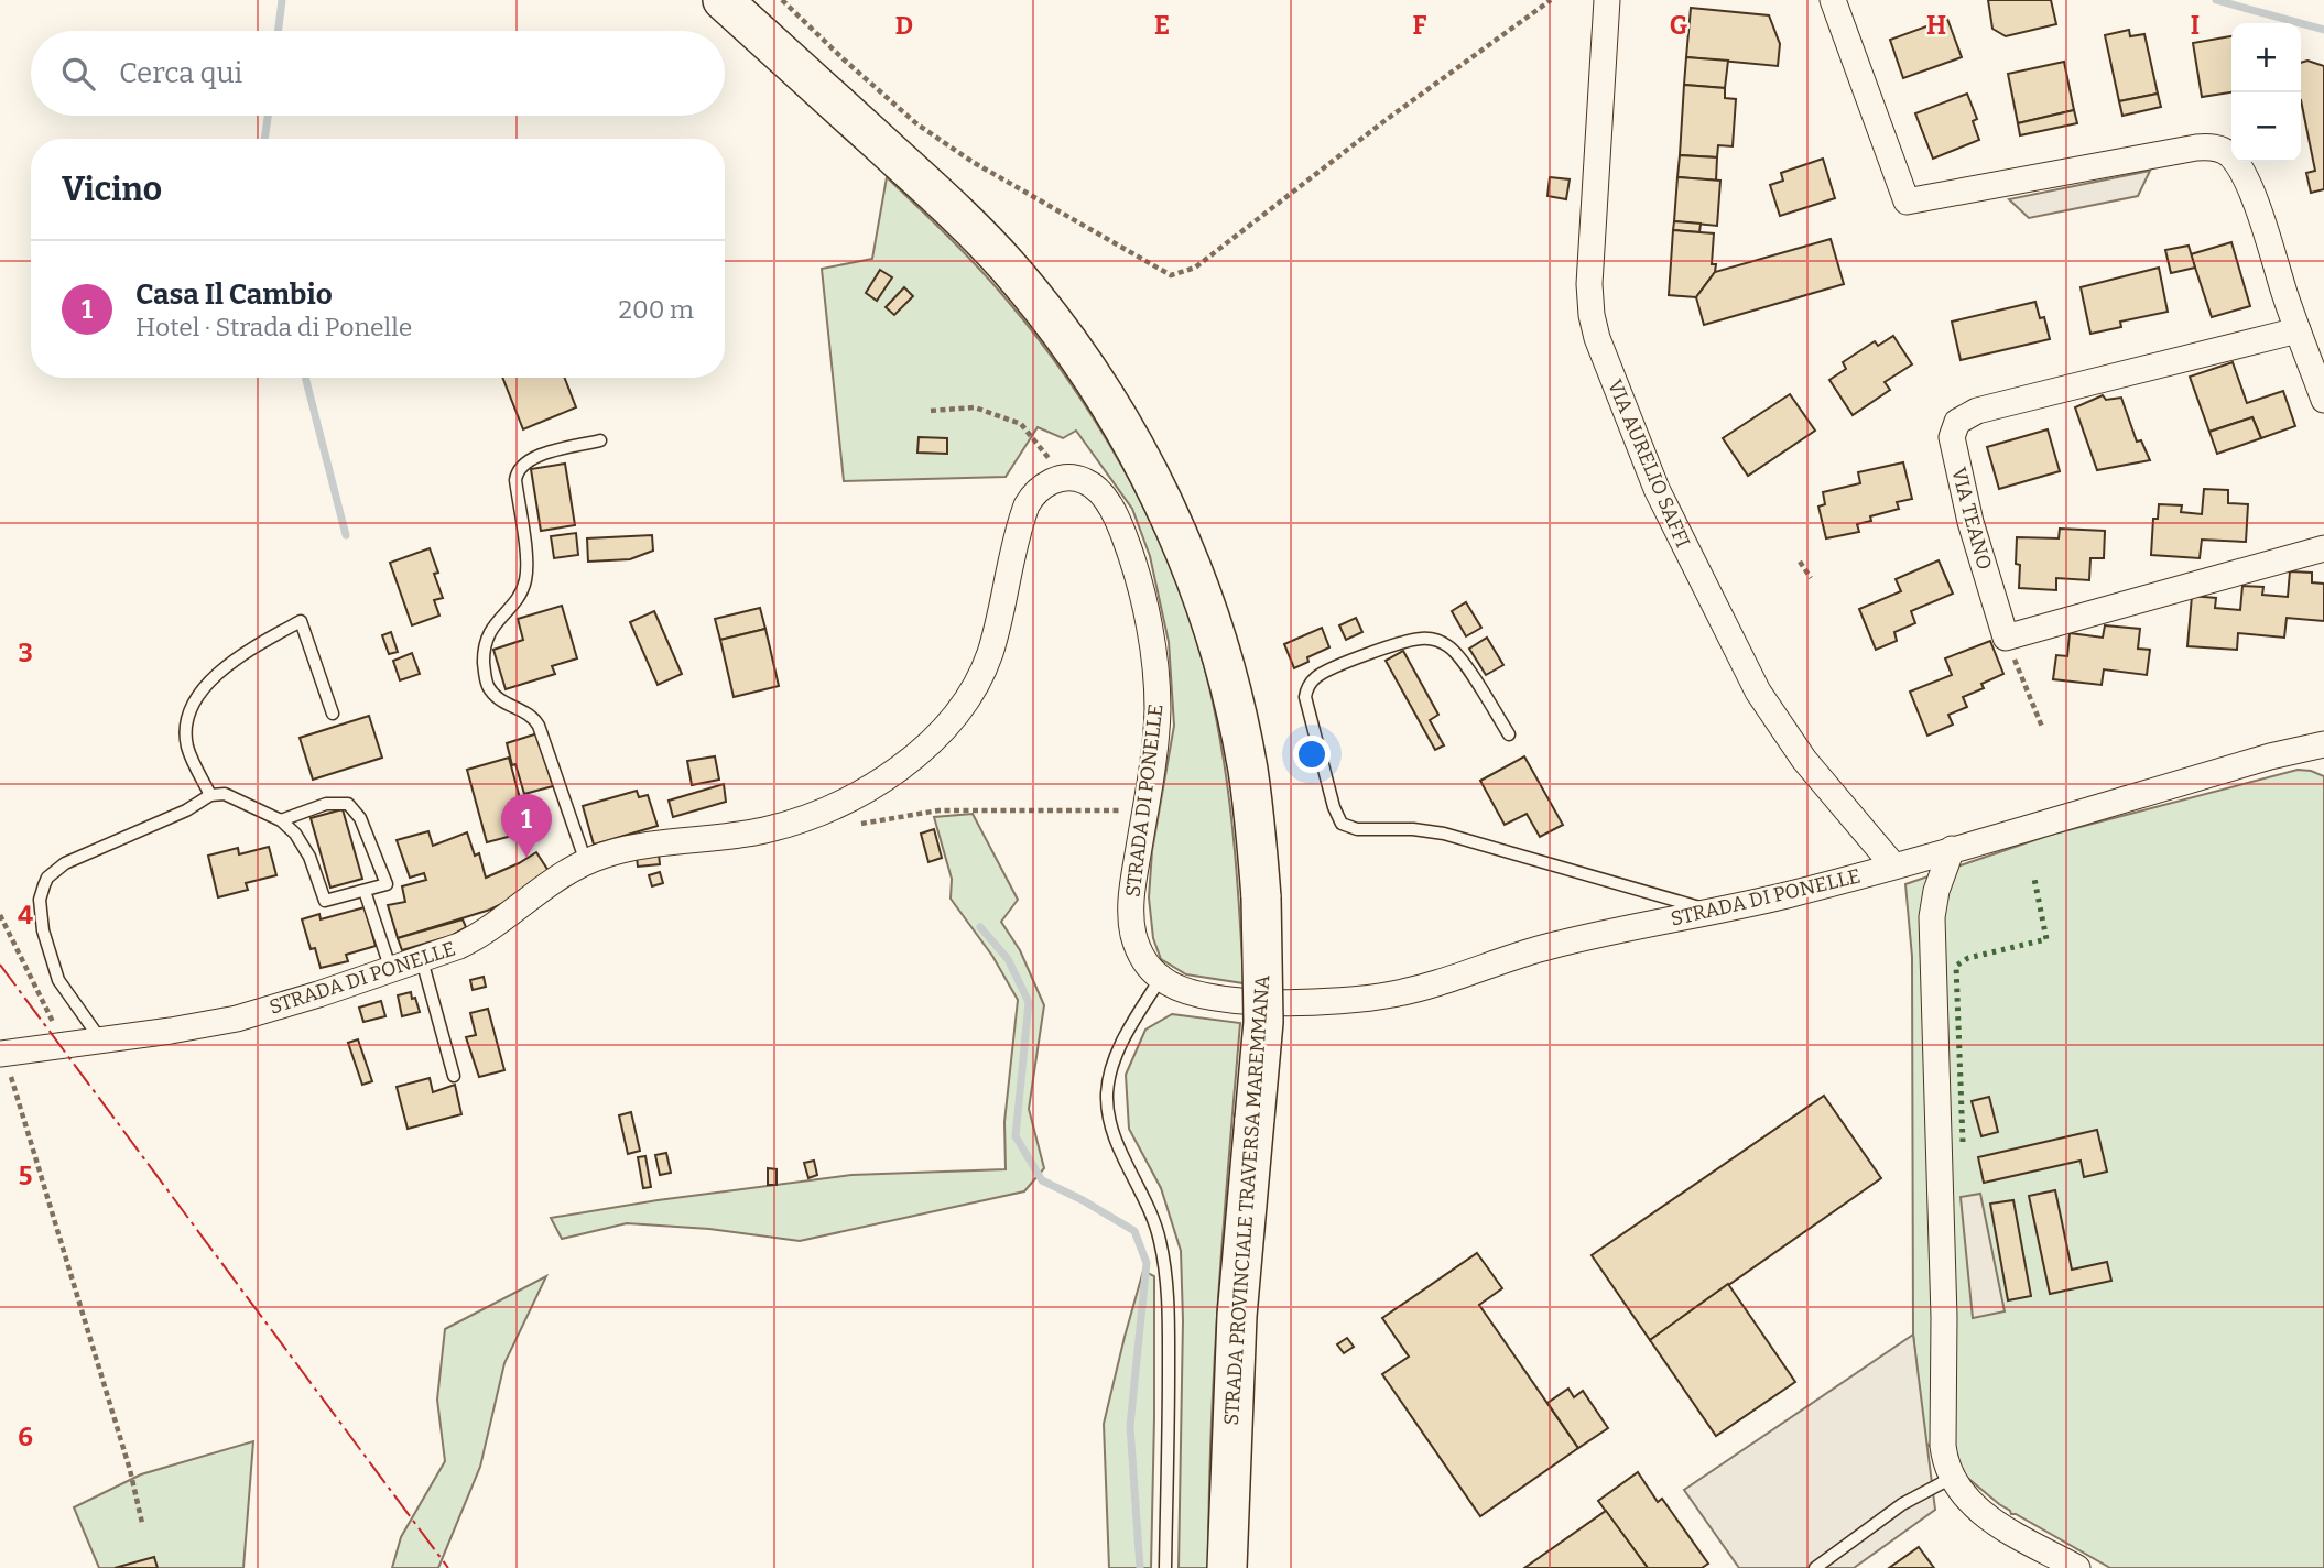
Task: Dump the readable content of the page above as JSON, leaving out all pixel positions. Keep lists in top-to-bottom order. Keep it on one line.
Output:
{"streets":{"main road":["STRADA PROVINCIALE TRAVERSA MAREMMANA"],"street":["VIA AURELIO SAFFI","VIA TEANO","STRADA DI PONELLE"]},"crossings":[["VIA AURELIO SAFFI","STRADA DI PONELLE"]],"page":{"map_buttons":["+","−"],"search":"Cerca qui","heading":"Vicino","list":[{"mark":"1","name":"Casa Il Cambio","note":"Hotel · Strada di Ponelle","value":"200 m"}],"pins":"1"},"grid":{"columns":["D","E","F","G","H","I"],"rows":["3","4","5","6"]}}
